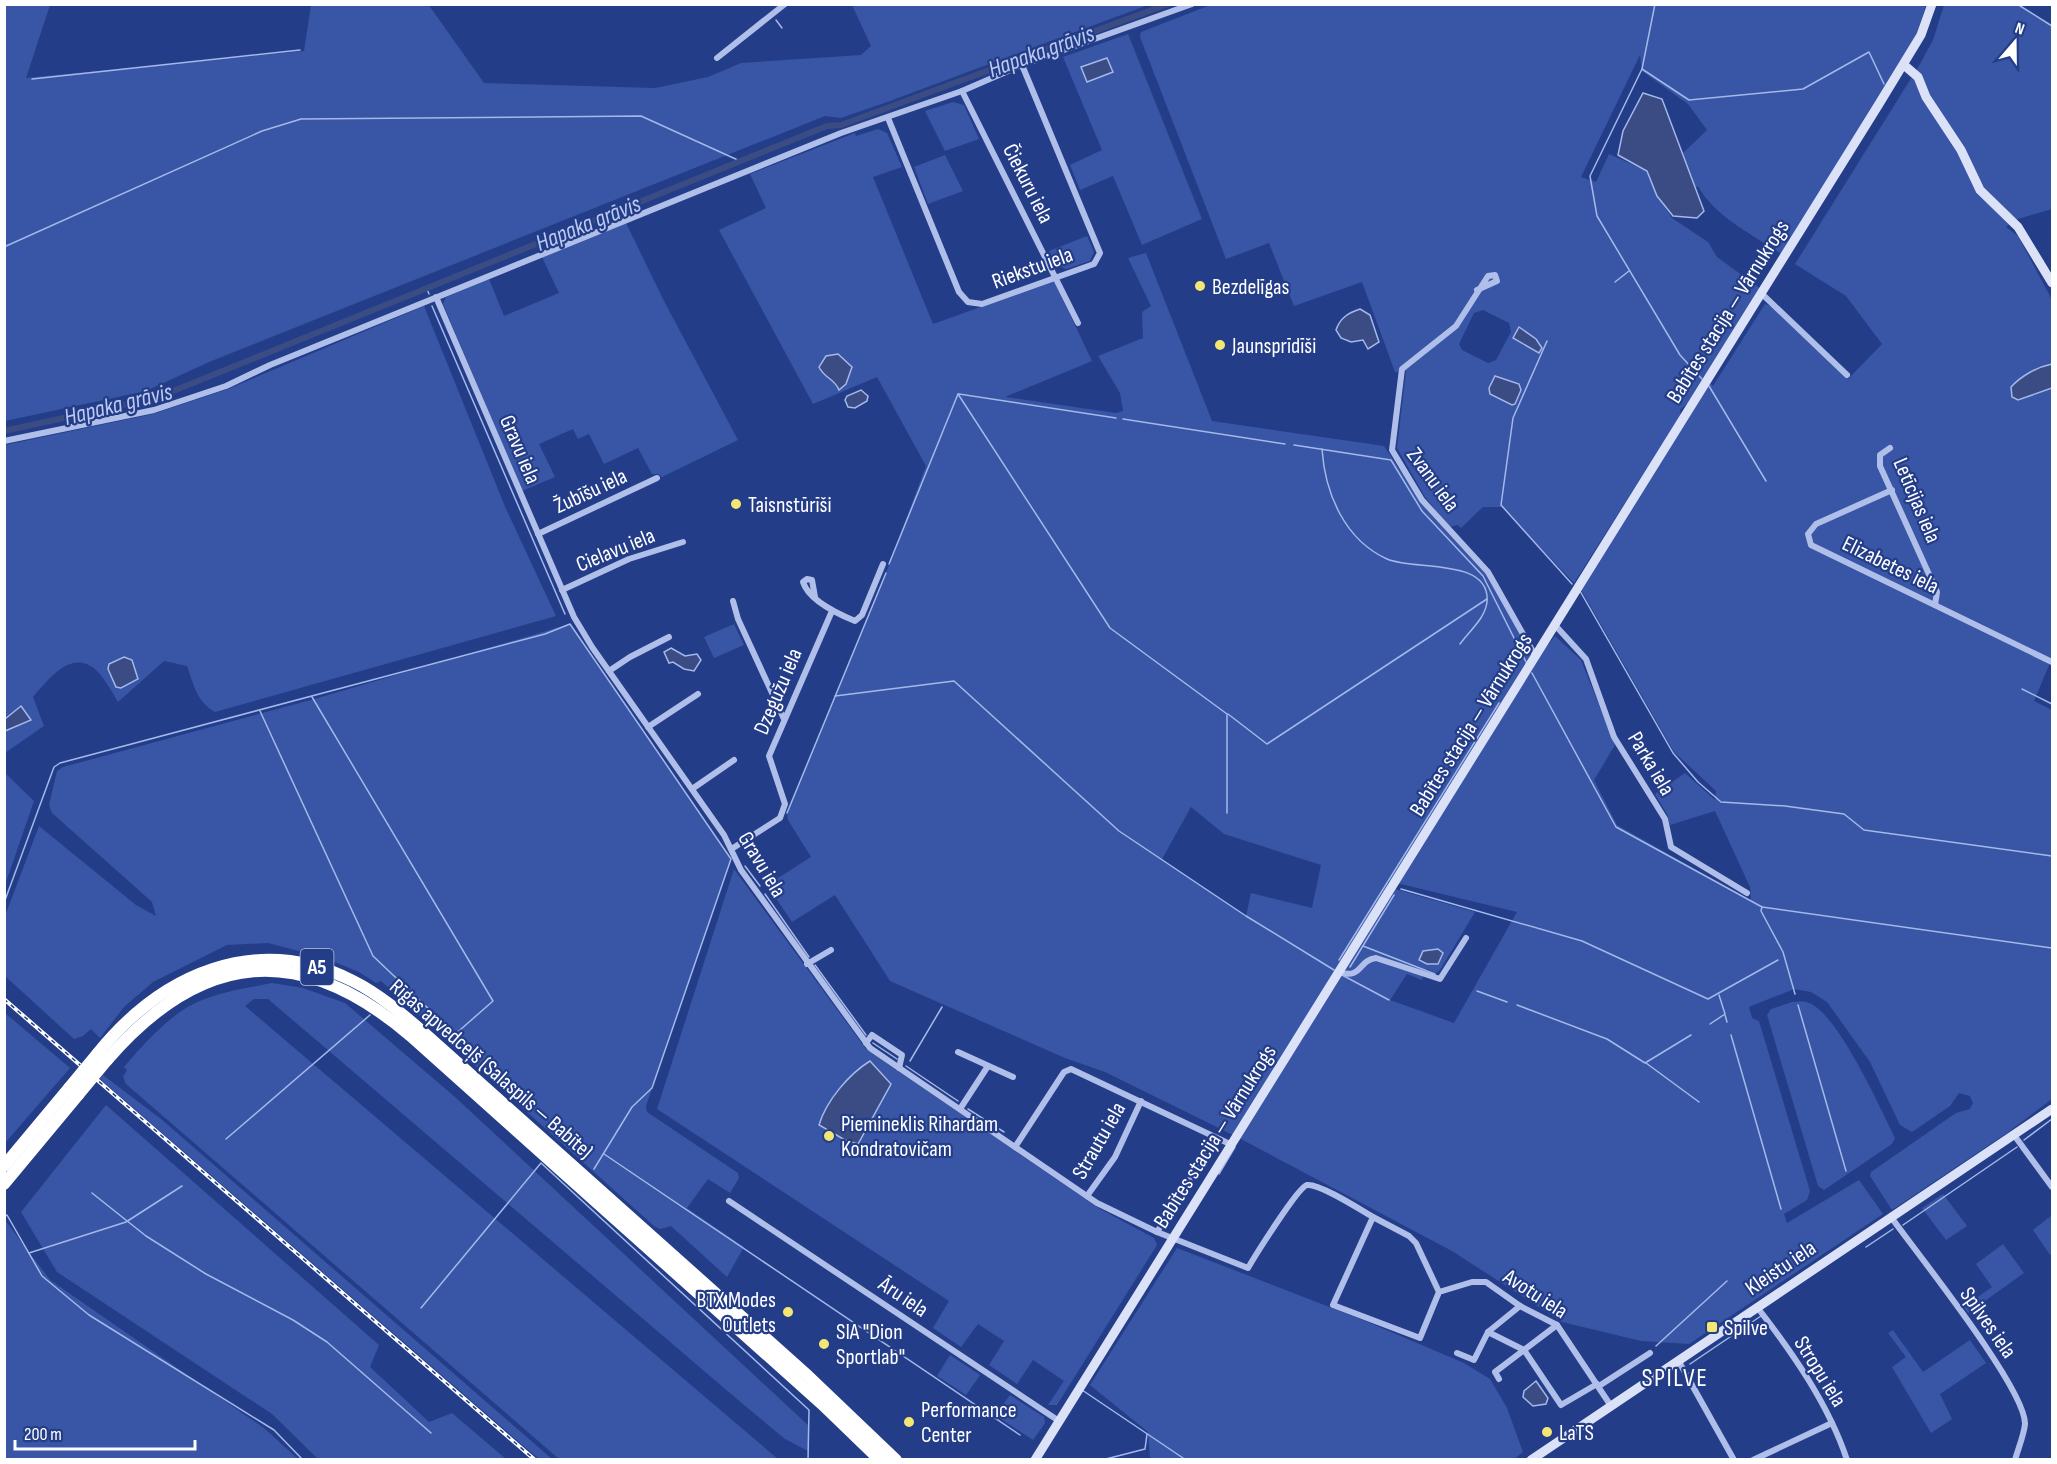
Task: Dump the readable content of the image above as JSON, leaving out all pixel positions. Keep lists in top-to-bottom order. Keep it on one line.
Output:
{"streets":{"highway":["A5","Rīgas apvedceļš (Salaspils — Babīte)"],"main road":["Babītes stacija — Vārnukrogs","Kleistu iela"],"street":["Čiekuru iela","Riekstu iela","Gravu iela","Zvanu iela","Žubīšu iela","Letīcijas iela","Cielavu iela","Elizabetes iela","Dzegužu iela","Parka iela","Strautu iela","Avotu iela","Āru iela","Spilves iela","Stropu iela"]},"crossings":[["Čiekuru iela","Riekstu iela"],["Babītes stacija — Vārnukrogs","Gravu iela"],["Babītes stacija — Vārnukrogs","Zvanu iela"],["Babītes stacija — Vārnukrogs","Parka iela"],["Babītes stacija — Vārnukrogs","Strautu iela"],["Babītes stacija — Vārnukrogs","Āru iela"],["Gravu iela","Žubīšu iela"],["Gravu iela","Cielavu iela"],["Gravu iela","Dzegužu iela"],["Gravu iela","Strautu iela"],["Letīcijas iela","Elizabetes iela"],["Kleistu iela","Avotu iela"],["Kleistu iela","Spilves iela"],["Kleistu iela","Stropu iela"]],"districts":["SPILVE"],"water":["Hapaka grāvis"],"places":{"other":["Bezdelīgas","Jaunsprīdīši","Taisnstūrīši","Piemineklis Rihardam Kondratovičam","BTX Modes Outlets","SIA \"Dion Sportlab\"","Performance Center","LaTS"],"transit":["Spilve"]},"scale_bar":"200 m","north":"top"}
